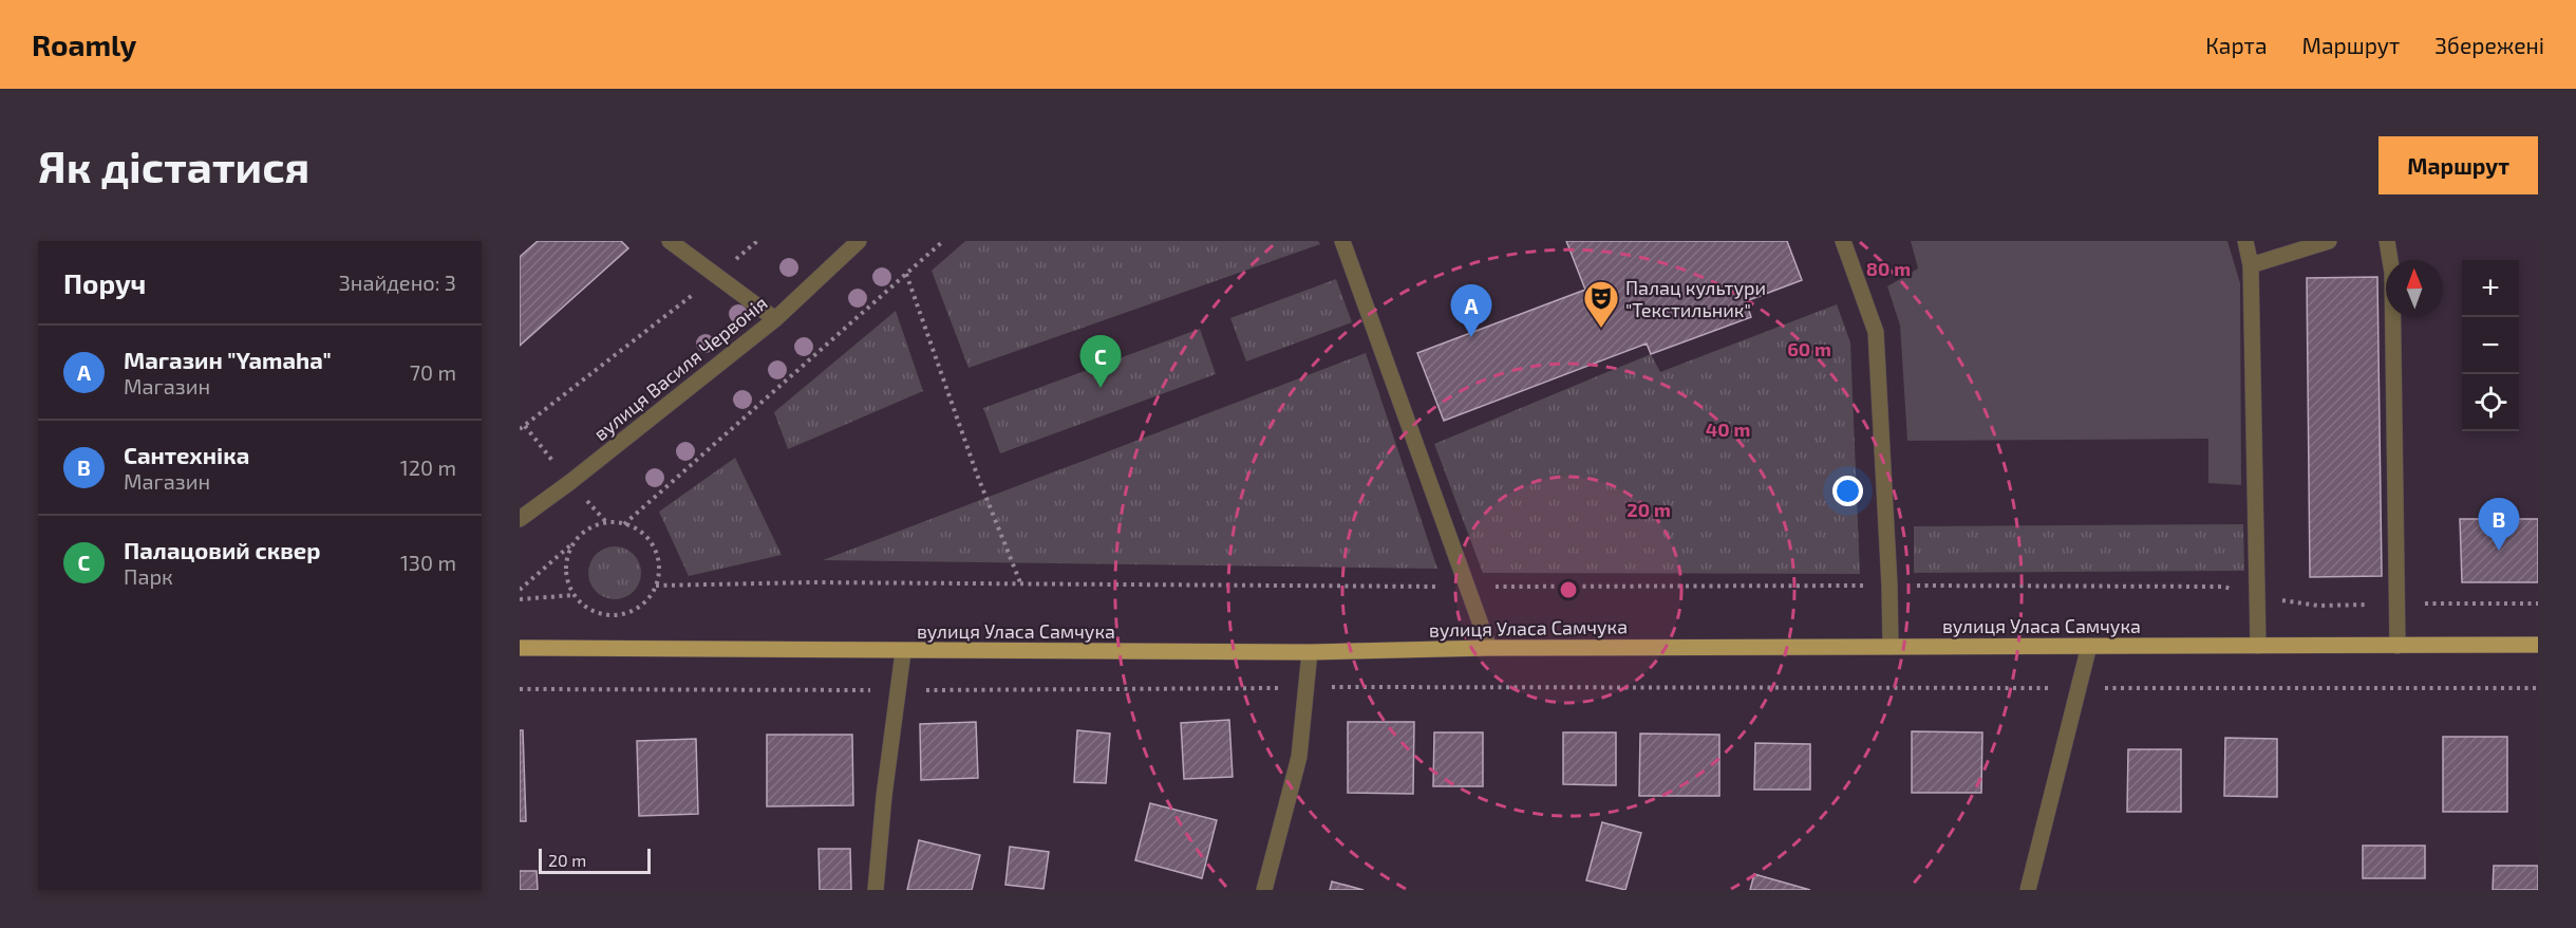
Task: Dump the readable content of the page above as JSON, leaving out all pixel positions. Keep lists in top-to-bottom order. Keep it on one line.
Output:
{"streets":{"main road":["вулиця Уласа Самчука"],"street":["вулиця Василя Червонія"]},"places":{"theatre":["Палац культури \"Текстильник\""]},"scale_bar":"20 m","north":"top","page":{"header":"Roamly","nav":["Карта","Маршрут","Збережені"],"buttons":"Маршрут","title":"Як дістатися","heading":["Поруч","Знайдено: 3"],"map_buttons":["+","−"],"pins":["A","C","B"],"list":[{"mark":"A","name":"Магазин \"Yamaha\"","note":"Магазин","value":"70 m"},{"mark":"B","name":"Сантехніка","note":"Магазин","value":"120 m"},{"mark":"C","name":"Палацовий сквер","note":"Парк","value":"130 m"}],"scale":"20 m"},"rings":["80 m","60 m","40 m","20 m"]}
